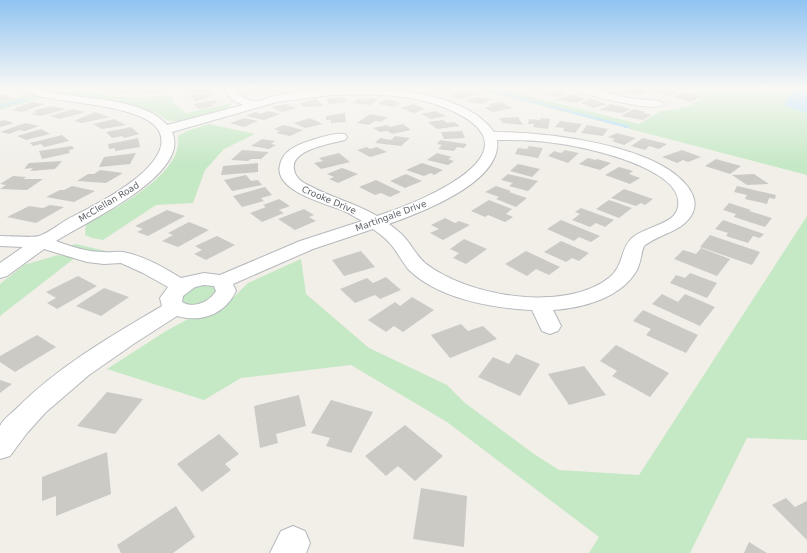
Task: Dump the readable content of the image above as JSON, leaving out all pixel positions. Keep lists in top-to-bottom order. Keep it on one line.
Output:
{"streets":{"street":["Crooke Drive","McClellan Road","Martingale Drive"]},"crossings":[["Crooke Drive","Martingale Drive"]]}
